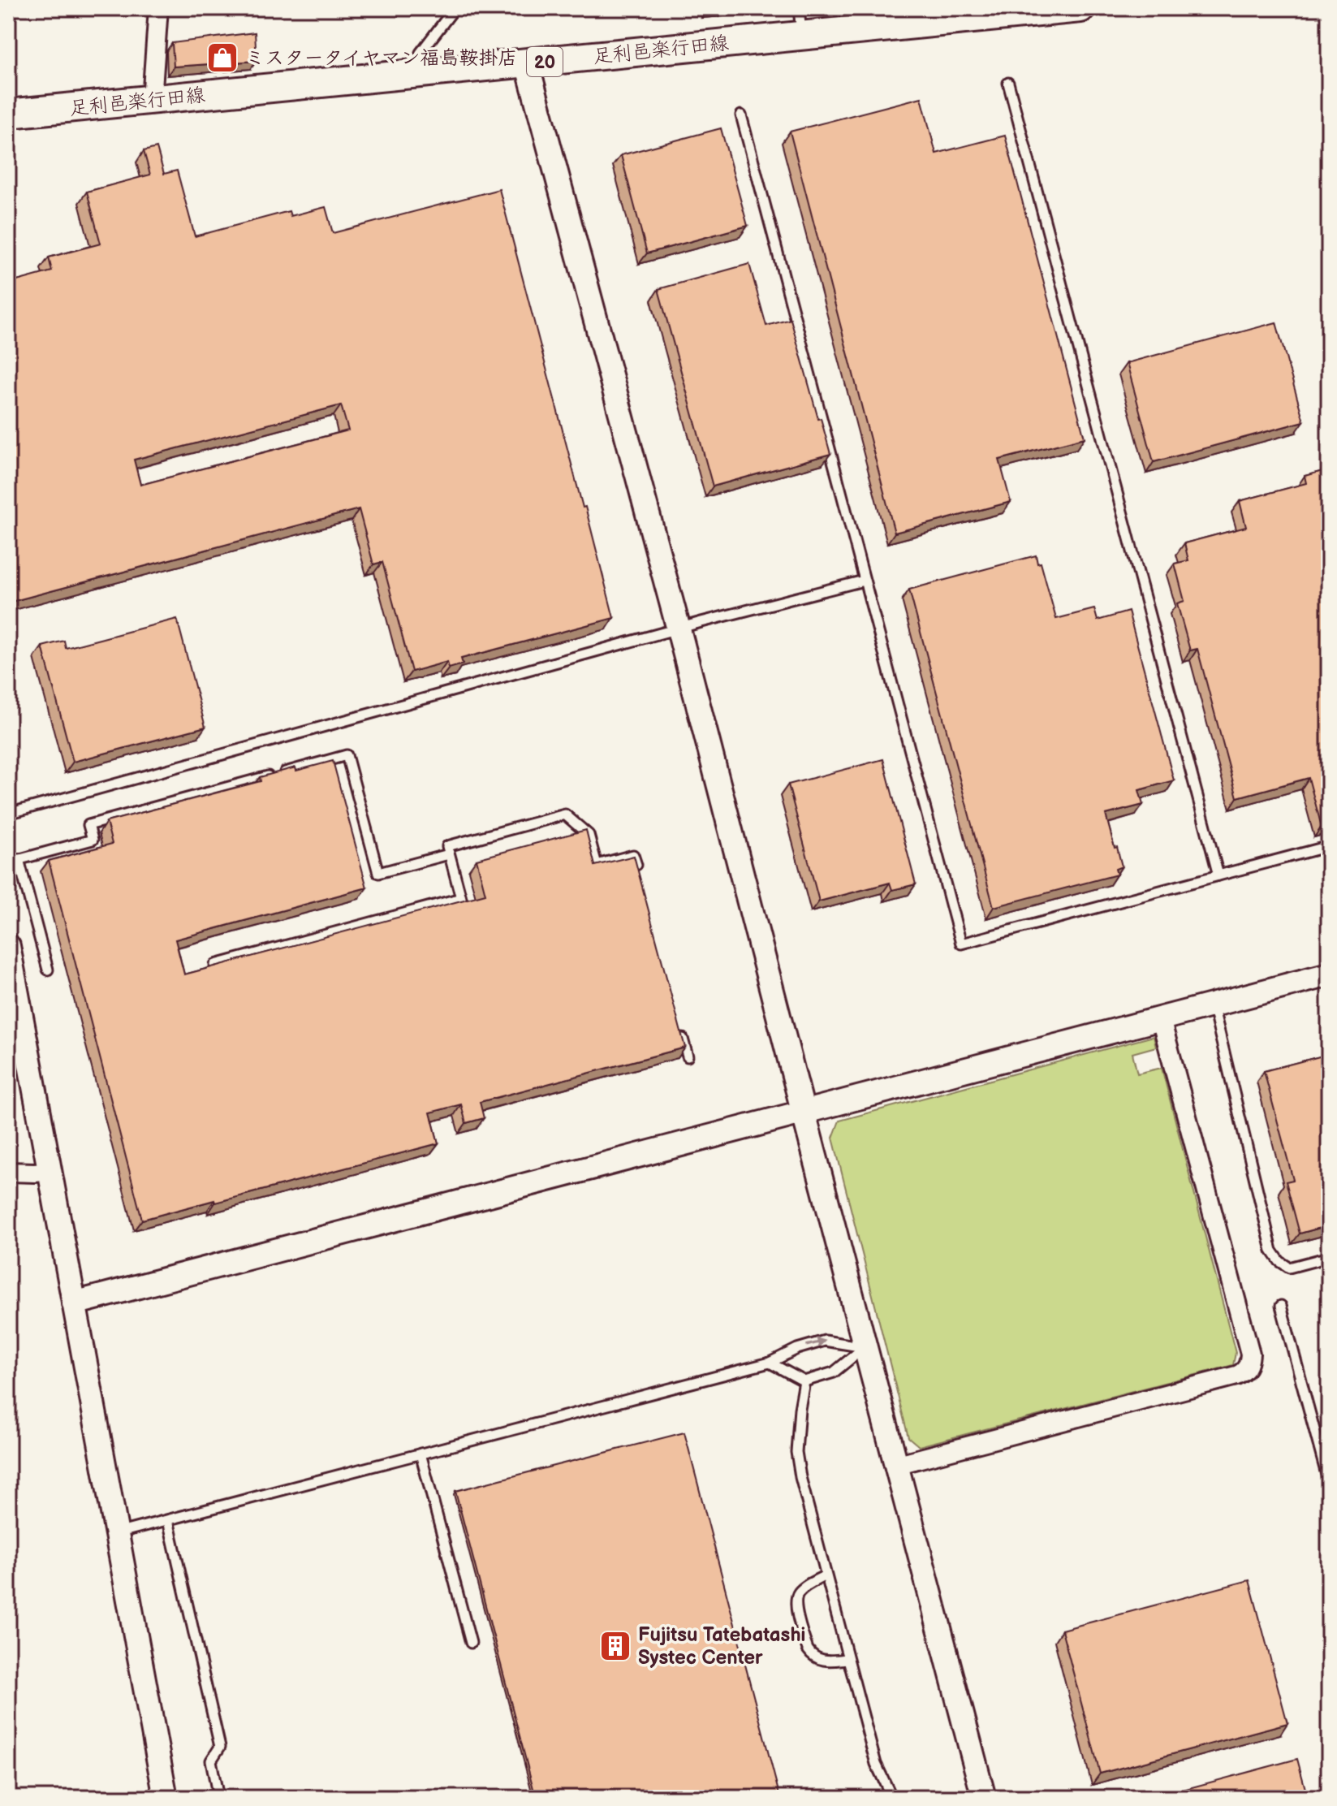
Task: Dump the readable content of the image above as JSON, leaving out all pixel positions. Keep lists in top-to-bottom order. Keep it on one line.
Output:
{"streets":{"main road":["足利邑楽行田線","20"]},"places":{"shop":["ミスタータイヤマン福島鞍掛店"],"building":["Fujitsu Tatebatashi Systec Center"]}}
